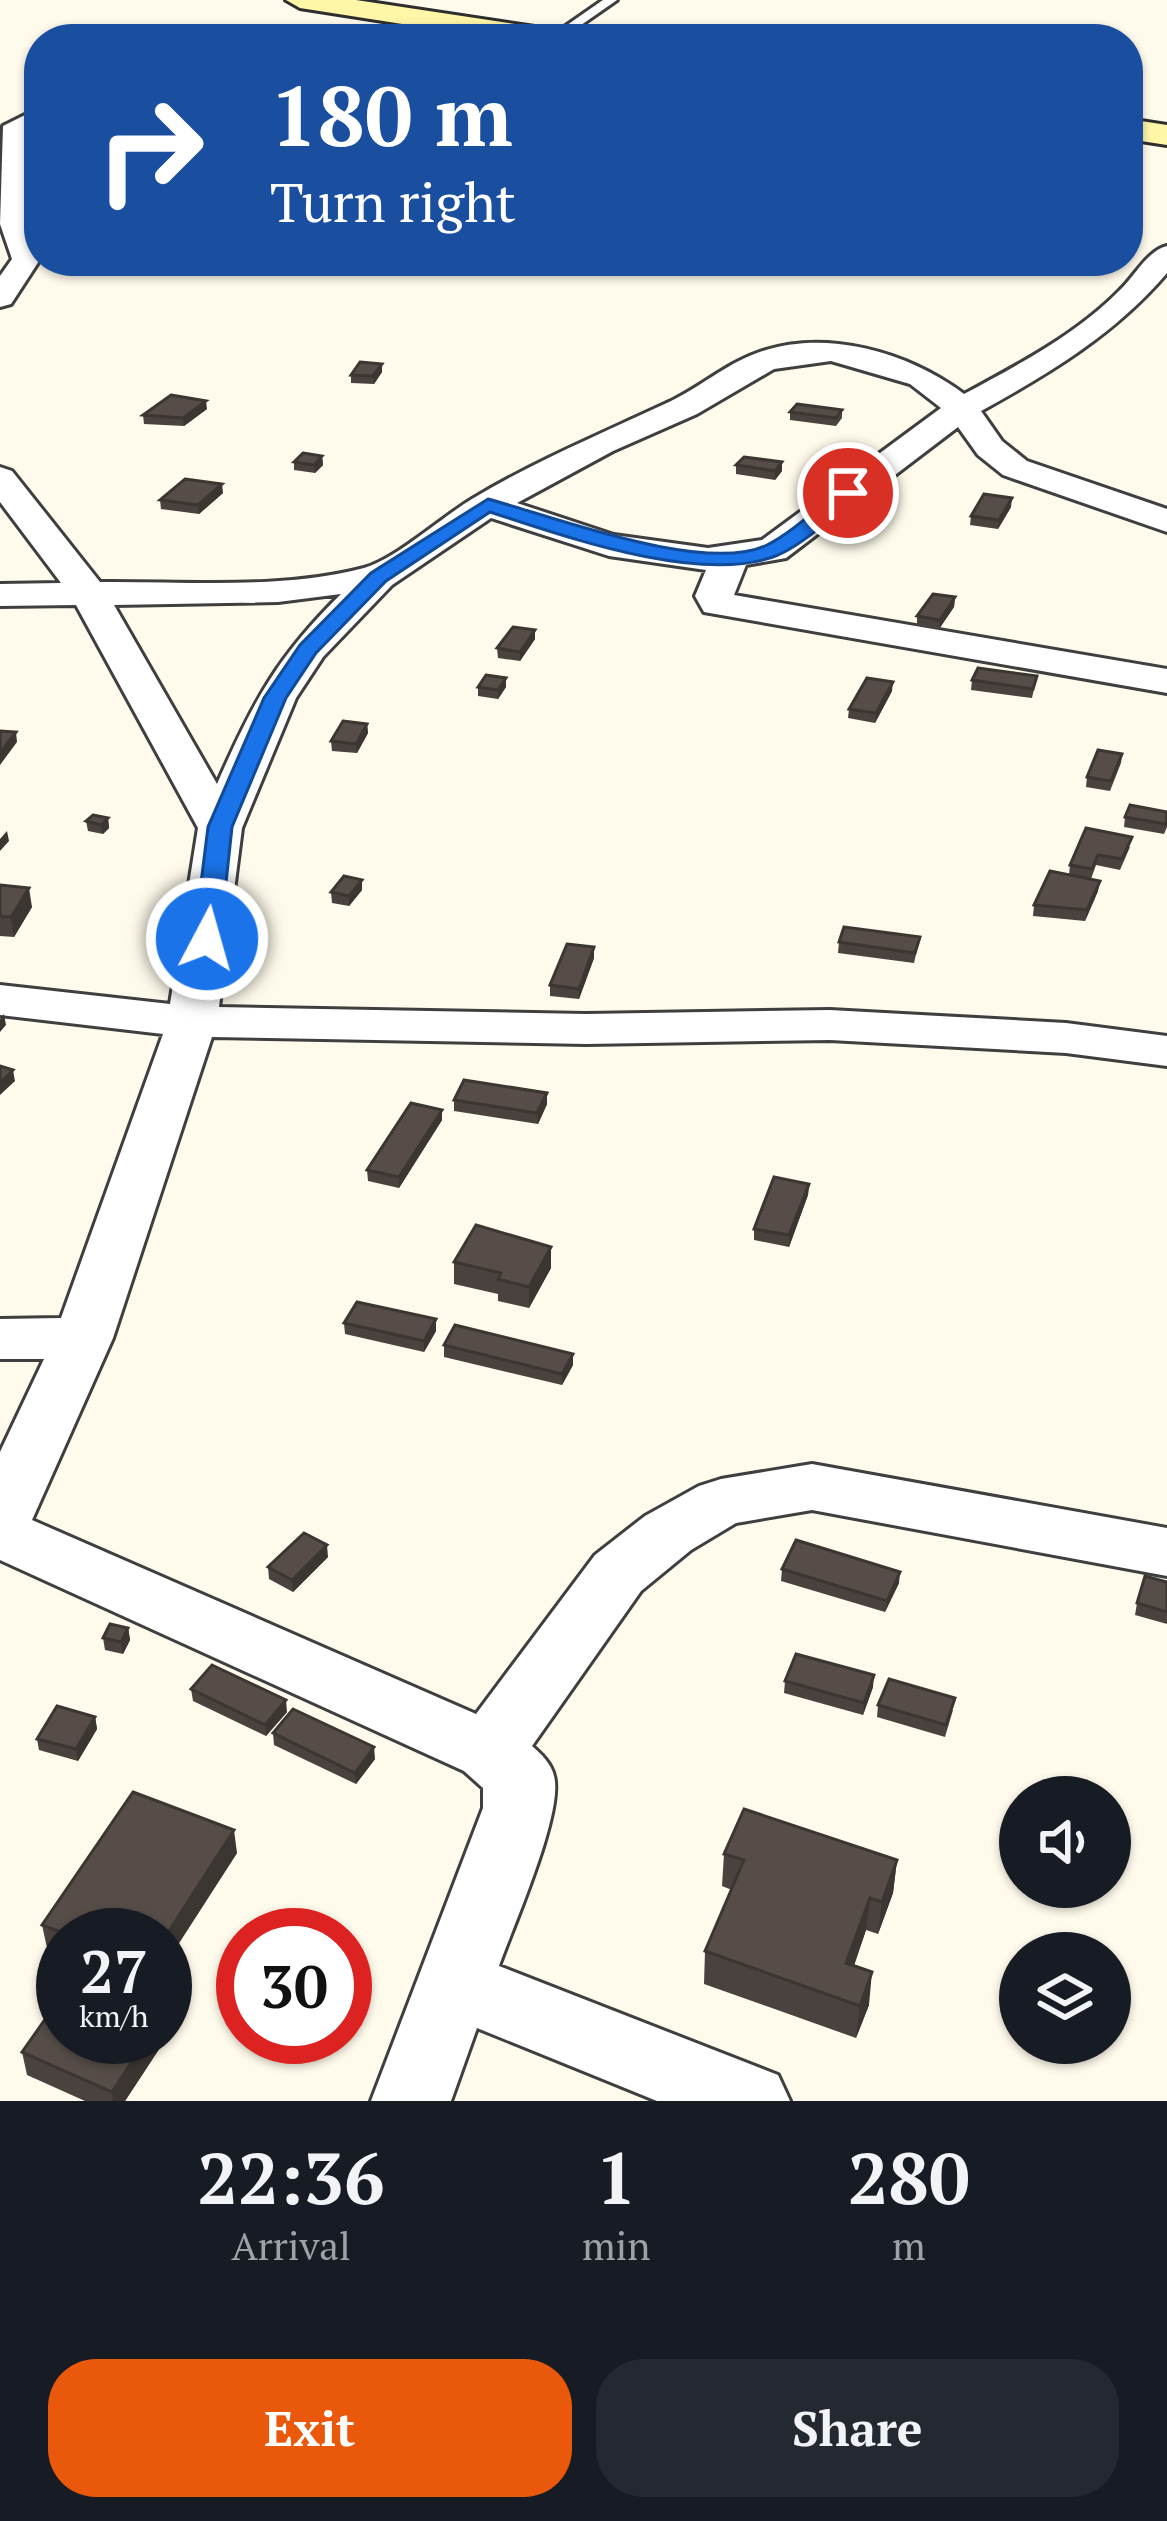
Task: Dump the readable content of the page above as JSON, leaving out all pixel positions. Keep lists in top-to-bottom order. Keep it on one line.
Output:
{"page":{"turn":["180 m","Turn right"],"speed":"27 km/h","limit":"30","eta":["22:36","Arrival","1","min","280","m"],"buttons":["Exit","Share"]}}
